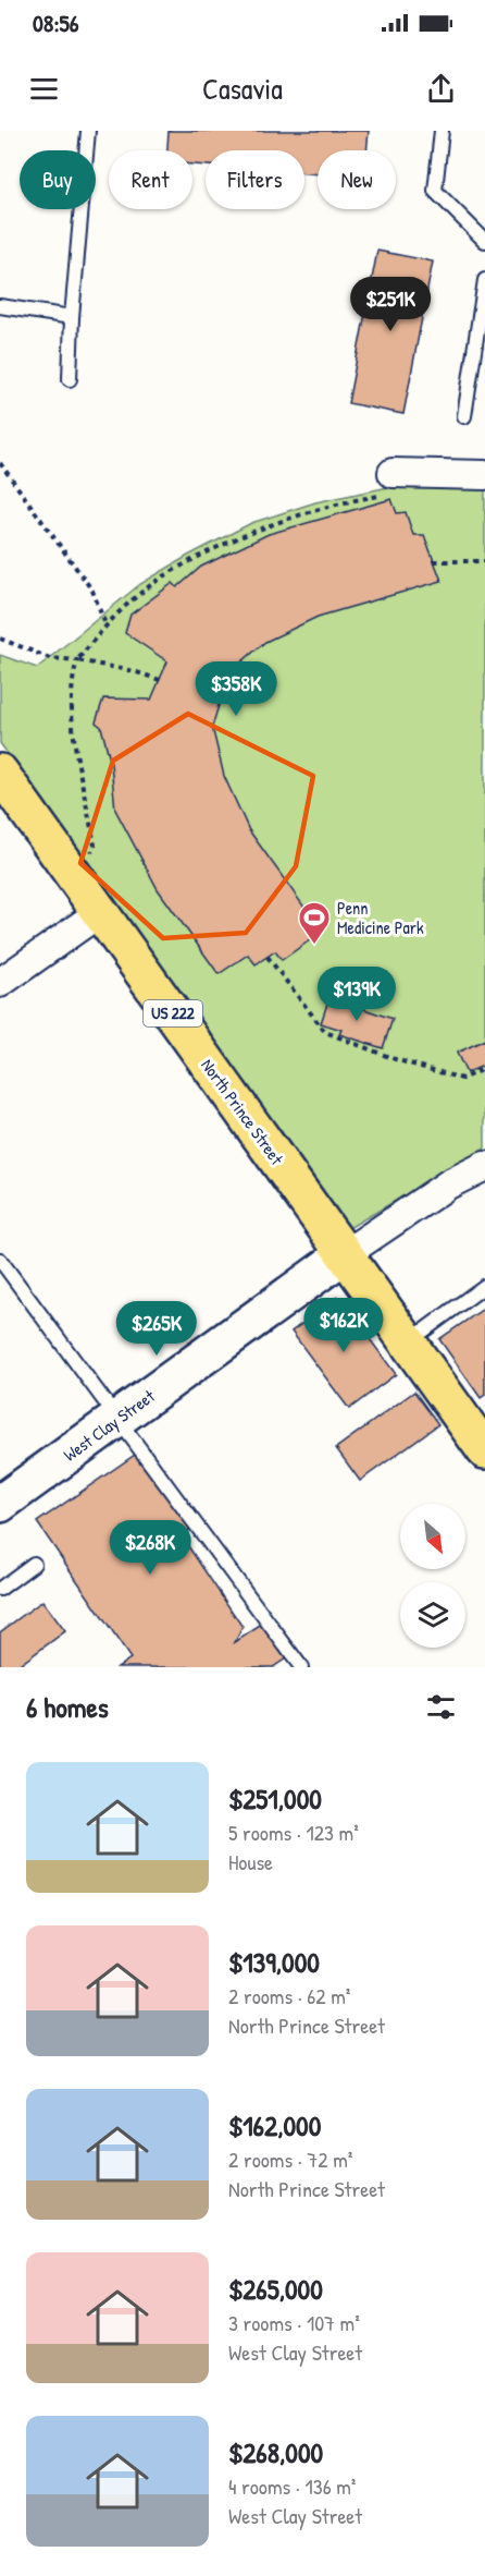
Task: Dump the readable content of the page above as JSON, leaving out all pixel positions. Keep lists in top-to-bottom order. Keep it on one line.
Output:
{"streets":{"highway":["US 222","North Prince Street"],"main road":["West Clay Street"]},"crossings":[["North Prince Street","West Clay Street"]],"places":{"sports":["Penn Medicine Park"]},"north":"bottom right","page":{"status":"08:56","header":"Casavia","chip":["Buy","Rent","Filters","New"],"price":["$251K","$358K","$139K","$162K","$265K","$268K"],"heading":"6 homes","list":[{"name":"$251,000","note":"5 rooms · 123 m² · House"},{"name":"$139,000","note":"2 rooms · 62 m² · North Prince Street"},{"name":"$162,000","note":"2 rooms · 72 m² · North Prince Street"},{"name":"$265,000","note":"3 rooms · 107 m² · West Clay Street"},{"name":"$268,000","note":"4 rooms · 136 m² · West Clay Street"}]}}
